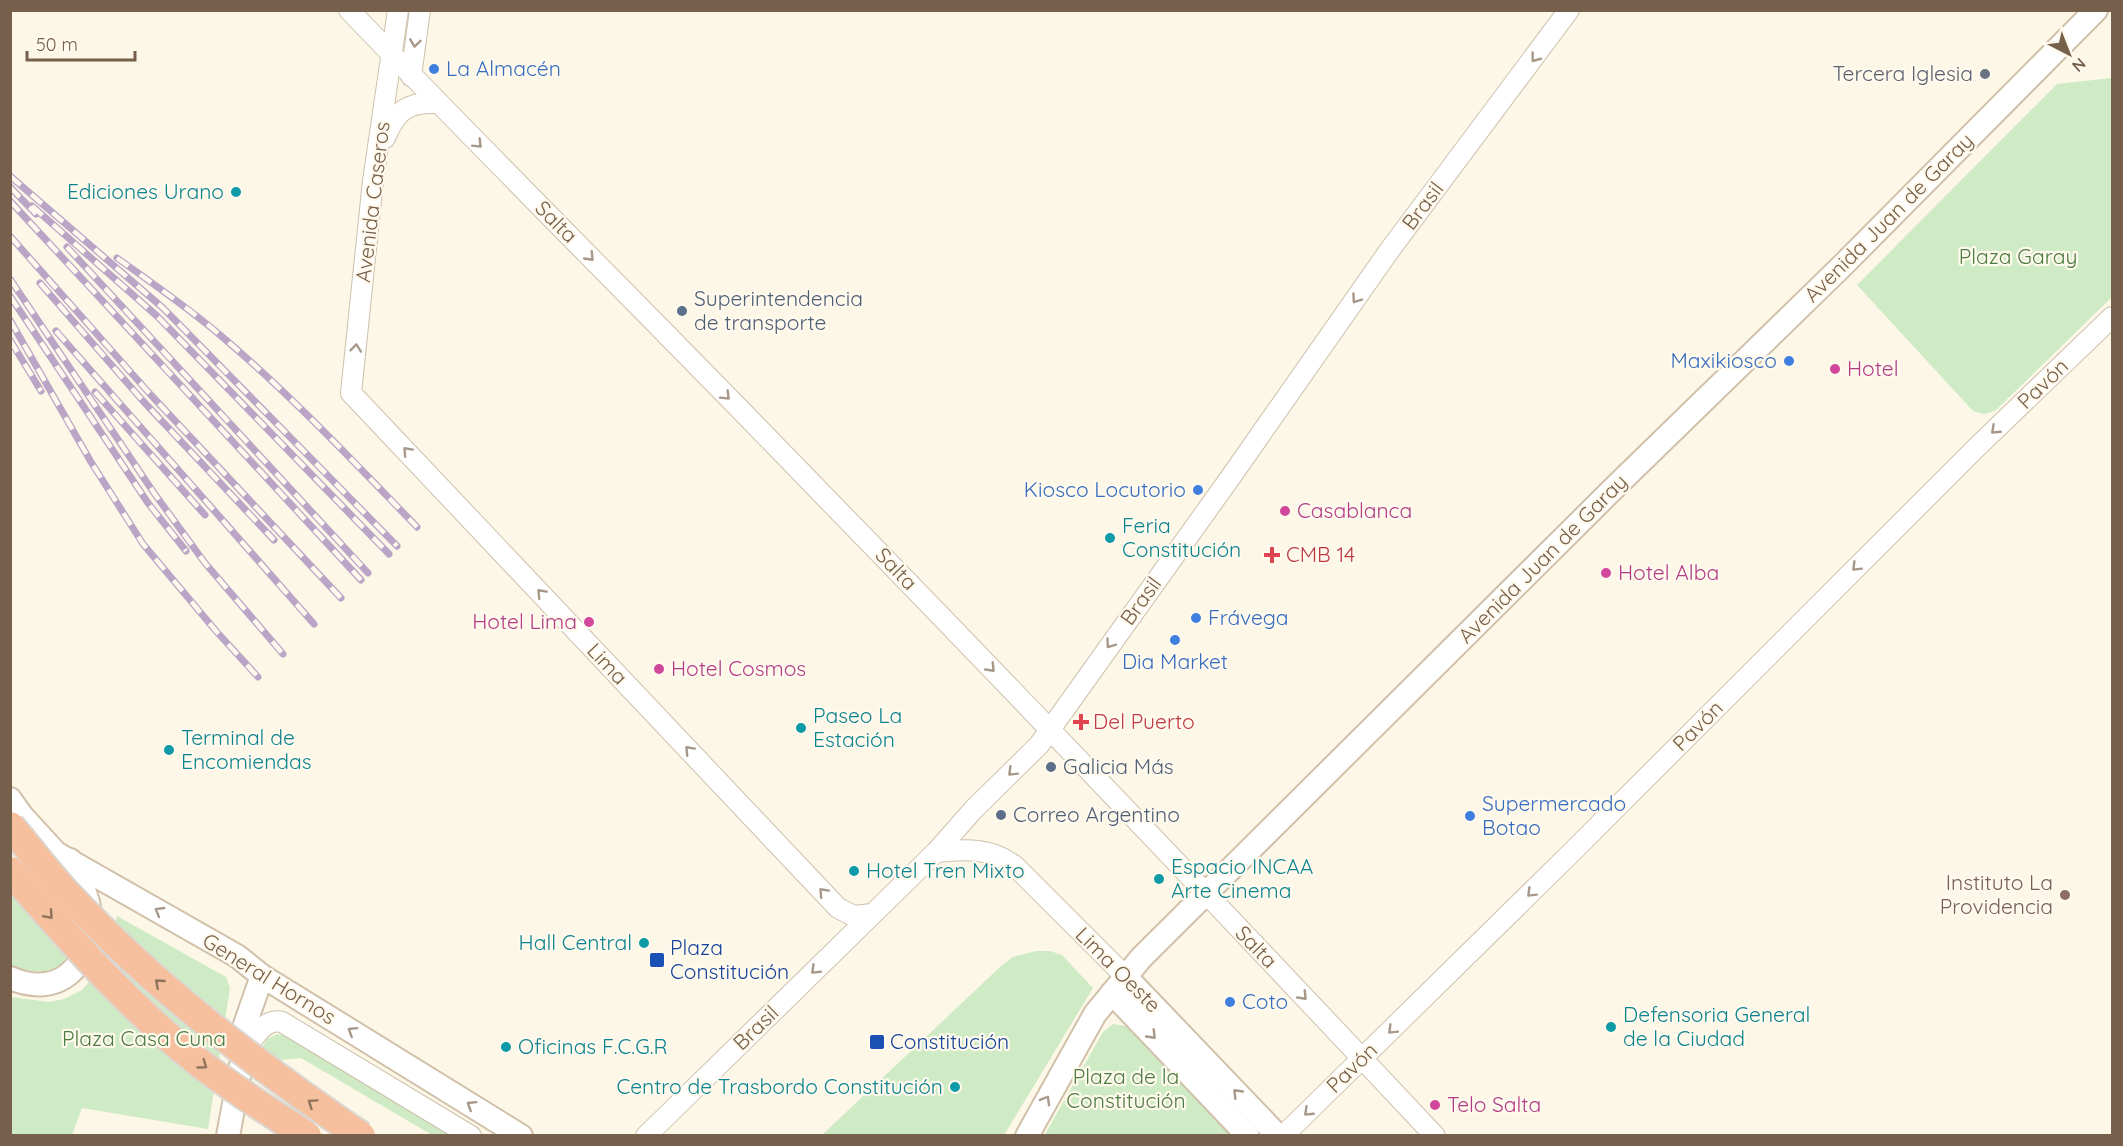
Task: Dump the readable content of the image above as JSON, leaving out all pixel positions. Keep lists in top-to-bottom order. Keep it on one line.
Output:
{"streets":{"main road":["Avenida Juan de Garay","Lima Oeste","General Hornos"],"street":["Avenida Caseros","Brasil","Salta","Pavón","Lima"]},"crossings":[["Avenida Caseros","Salta"],["Avenida Caseros","Lima"],["Brasil","Salta"],["Brasil","Lima"],["Brasil","Lima Oeste"],["Avenida Juan de Garay","Salta"],["Avenida Juan de Garay","Lima Oeste"],["Salta","Pavón"]],"one_way":["Avenida Caseros","Brasil","Salta","Pavón","Lima","General Hornos"],"parks":["Plaza Garay","Plaza Casa Cuna","Plaza de la Constitución"],"places":{"other":["La Almacén","Tercera Iglesia","Ediciones Urano","Superintendencia de transporte","Maxikiosco","Hotel","Kiosco Locutorio","Casablanca","Feria Constitución","Hotel Alba","Frávega","Hotel Lima","Dia Market","Hotel Cosmos","Paseo La Estación","Terminal de Encomiendas","Galicia Más","Correo Argentino","Supermercado Botao","Hotel Tren Mixto","Espacio INCAA Arte Cinema","Instituto La Providencia","Hall Central","Coto","Defensoria General de la Ciudad","Oficinas F.C.G.R","Centro de Trasbordo Constitución","Telo Salta"],"health":["CMB 14","Del Puerto"],"transit":["Plaza Constitución","Constitución"]},"scale_bar":"50 m","north":"bottom right"}
